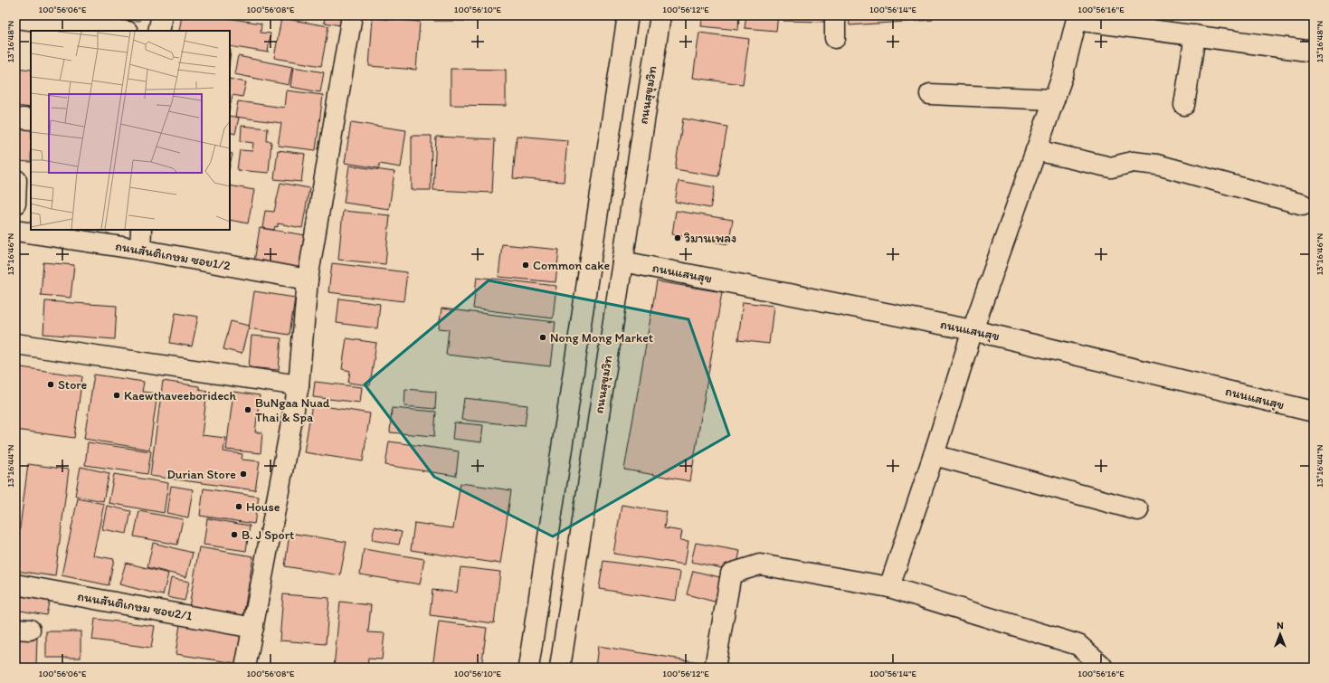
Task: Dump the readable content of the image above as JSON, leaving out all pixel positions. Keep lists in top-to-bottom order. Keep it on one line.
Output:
{"streets":{"street":["ถนนสุขุมวิท","ถนนสันติเกษม ซอย1/2","ถนนแสนสุข","ถนนสันติเกษม ซอย2/1"]},"crossings":[["ถนนสุขุมวิท","ถนนแสนสุข"]],"places":["วิมานเพลง","Common cake","Nong Mong Market","Store","Kaewthaveeboridech","BuNgaa Nuad Thai & Spa","Durian Store","House","B. J Sport"],"north":"top","coordinates":["100°56'06\"E","100°56'08\"E","100°56'10\"E","100°56'12\"E","100°56'14\"E","100°56'16\"E","13°16'48\"N","13°16'46\"N","13°16'44\"N"]}
